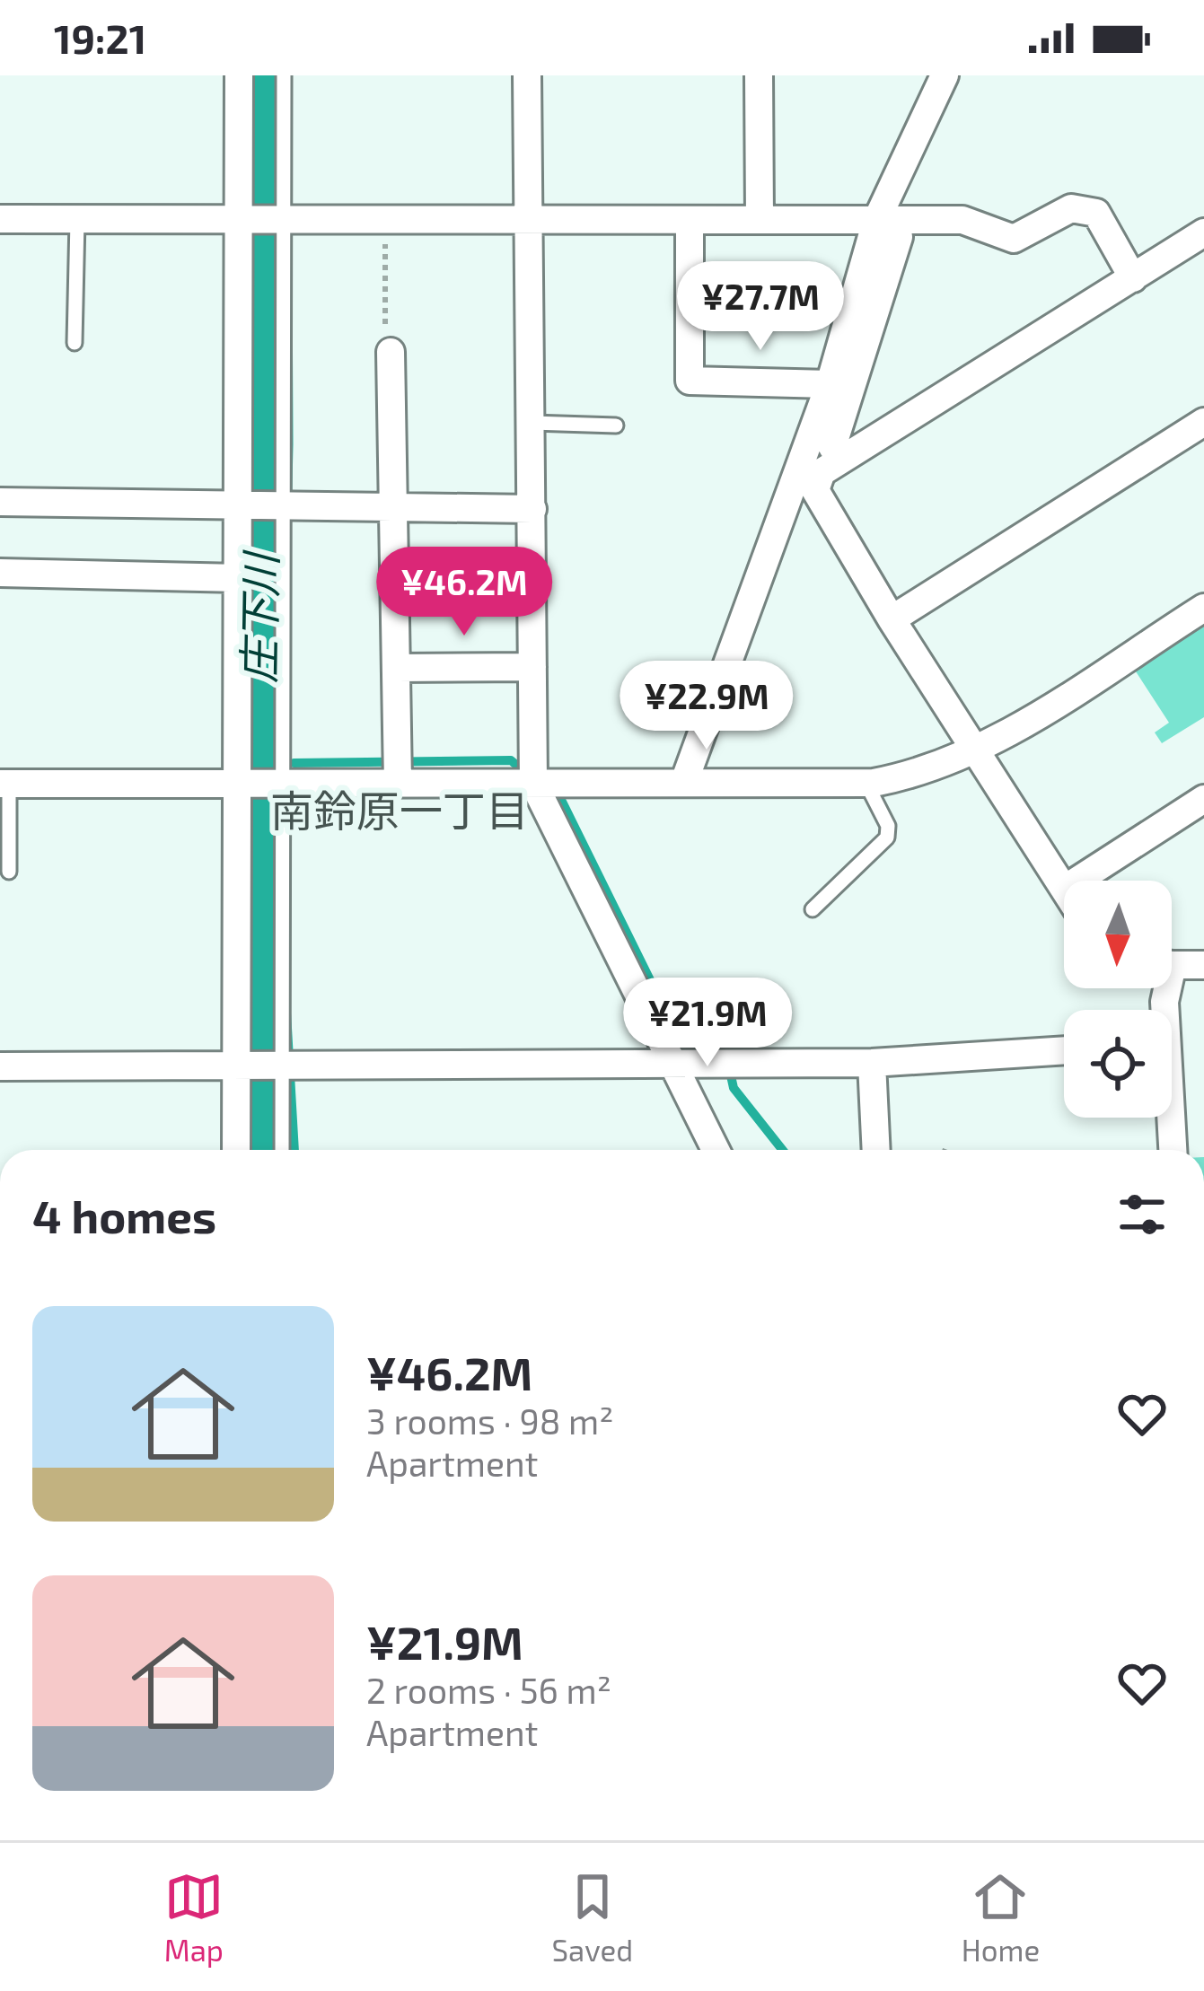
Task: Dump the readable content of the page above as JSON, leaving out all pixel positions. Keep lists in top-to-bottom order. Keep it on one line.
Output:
{"districts":["南鈴原一丁目"],"water":["庄下川"],"north":"bottom","page":{"status":"19:21","price":["¥27.7M","¥46.2M","¥22.9M","¥21.9M"],"heading":"4 homes","list":[{"name":"¥46.2M","note":"3 rooms · 98 m² · Apartment"},{"name":"¥21.9M","note":"2 rooms · 56 m² · Apartment"}],"tabs":["Map","Saved","Home"]}}
